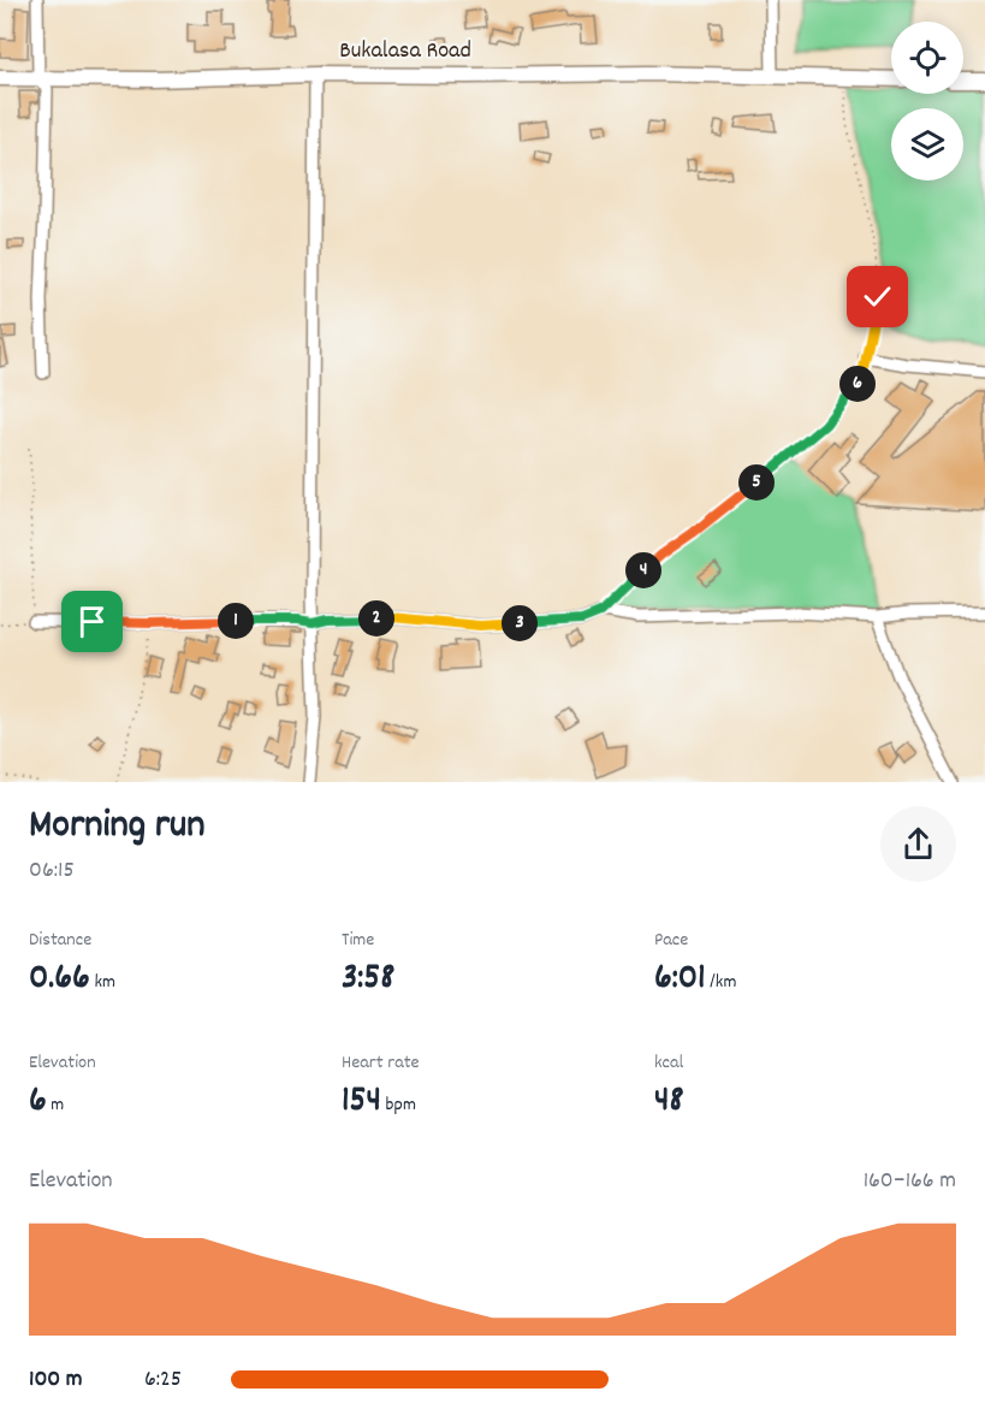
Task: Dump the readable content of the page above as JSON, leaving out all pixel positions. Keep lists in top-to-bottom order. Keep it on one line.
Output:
{"streets":{"street":["Bukalasa Road"]},"page":{"pins":["6","5","4","2","1","3"],"heading":["Morning run","06:15"],"stats":[["Distance","0.66 km"],["Time","3:58"],["Pace","6:01 /km"],["Elevation","6 m"],["Heart rate","154 bpm"],["kcal","48"]],"chart":["Elevation","160–166 m"],"list":[{"name":"100 m","note":"6:25"}]}}
